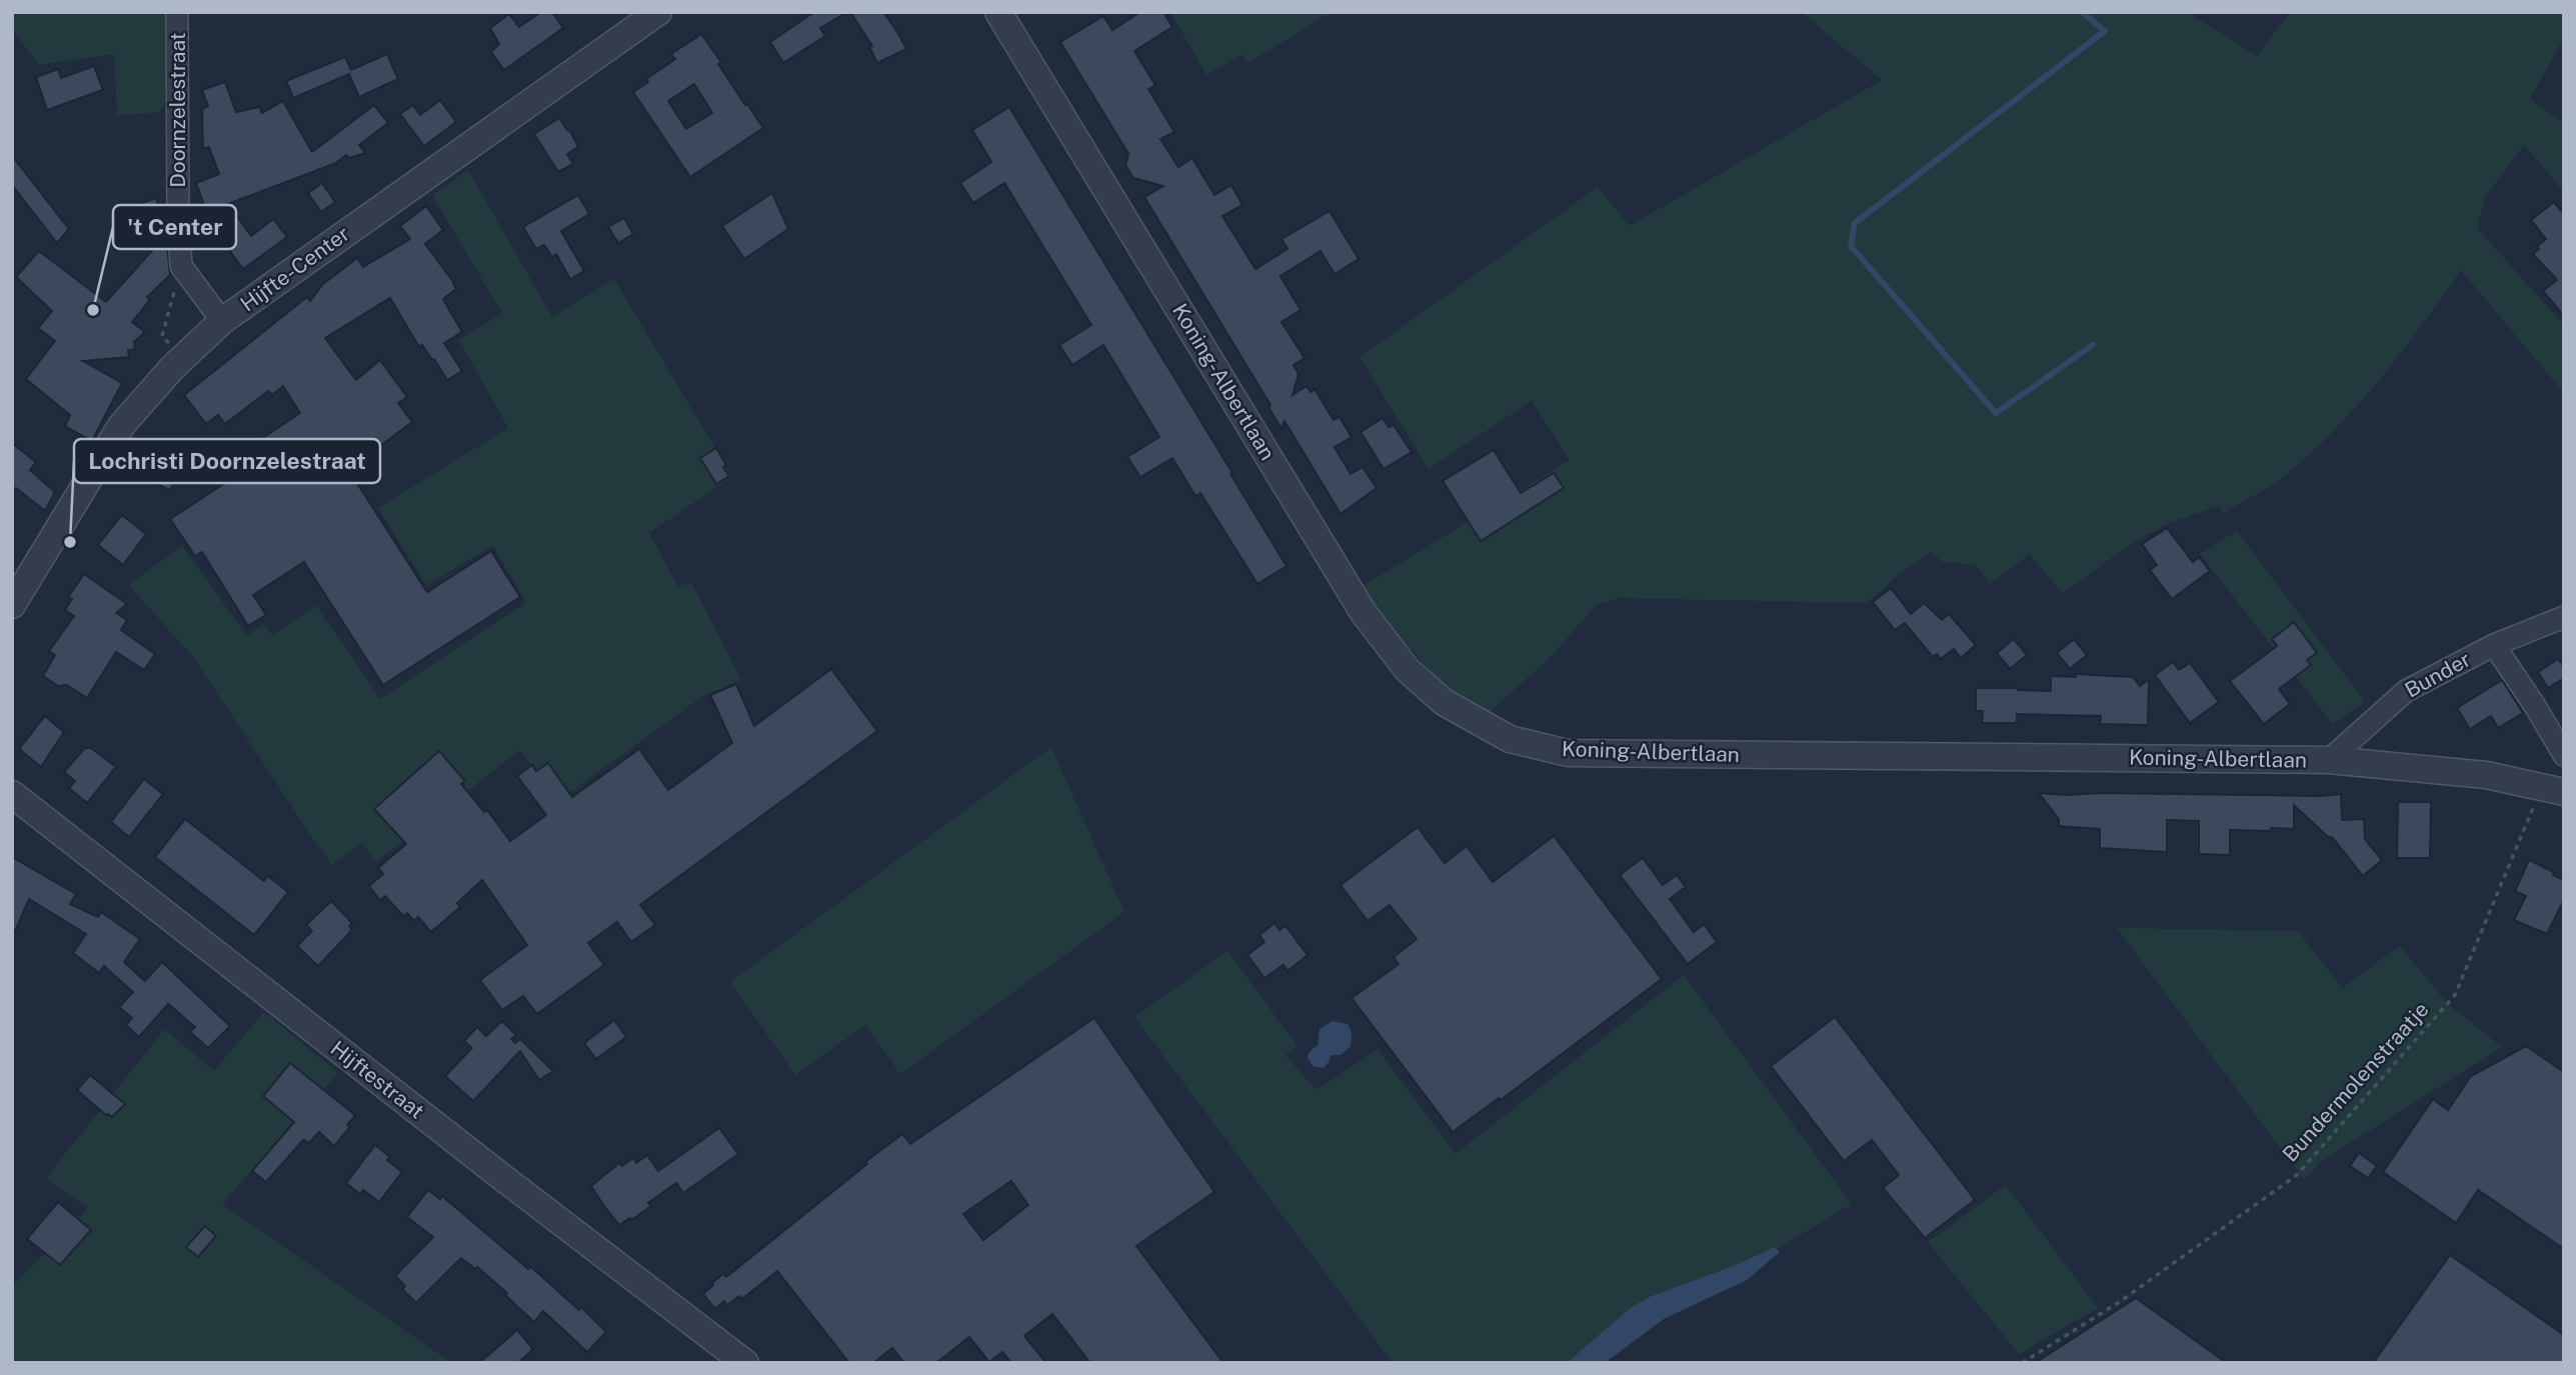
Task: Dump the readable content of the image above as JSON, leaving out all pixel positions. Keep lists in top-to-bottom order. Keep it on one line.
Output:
{"streets":{"street":["Doornzelestraat","Hijfte-Center","Koning-Albertlaan","Bunder","Hijftestraat"],"path":["Bundermolenstraatje"]},"crossings":[["Koning-Albertlaan","Bunder"],["Koning-Albertlaan","Bundermolenstraatje"]],"places":["'t Center","Lochristi Doornzelestraat"]}
